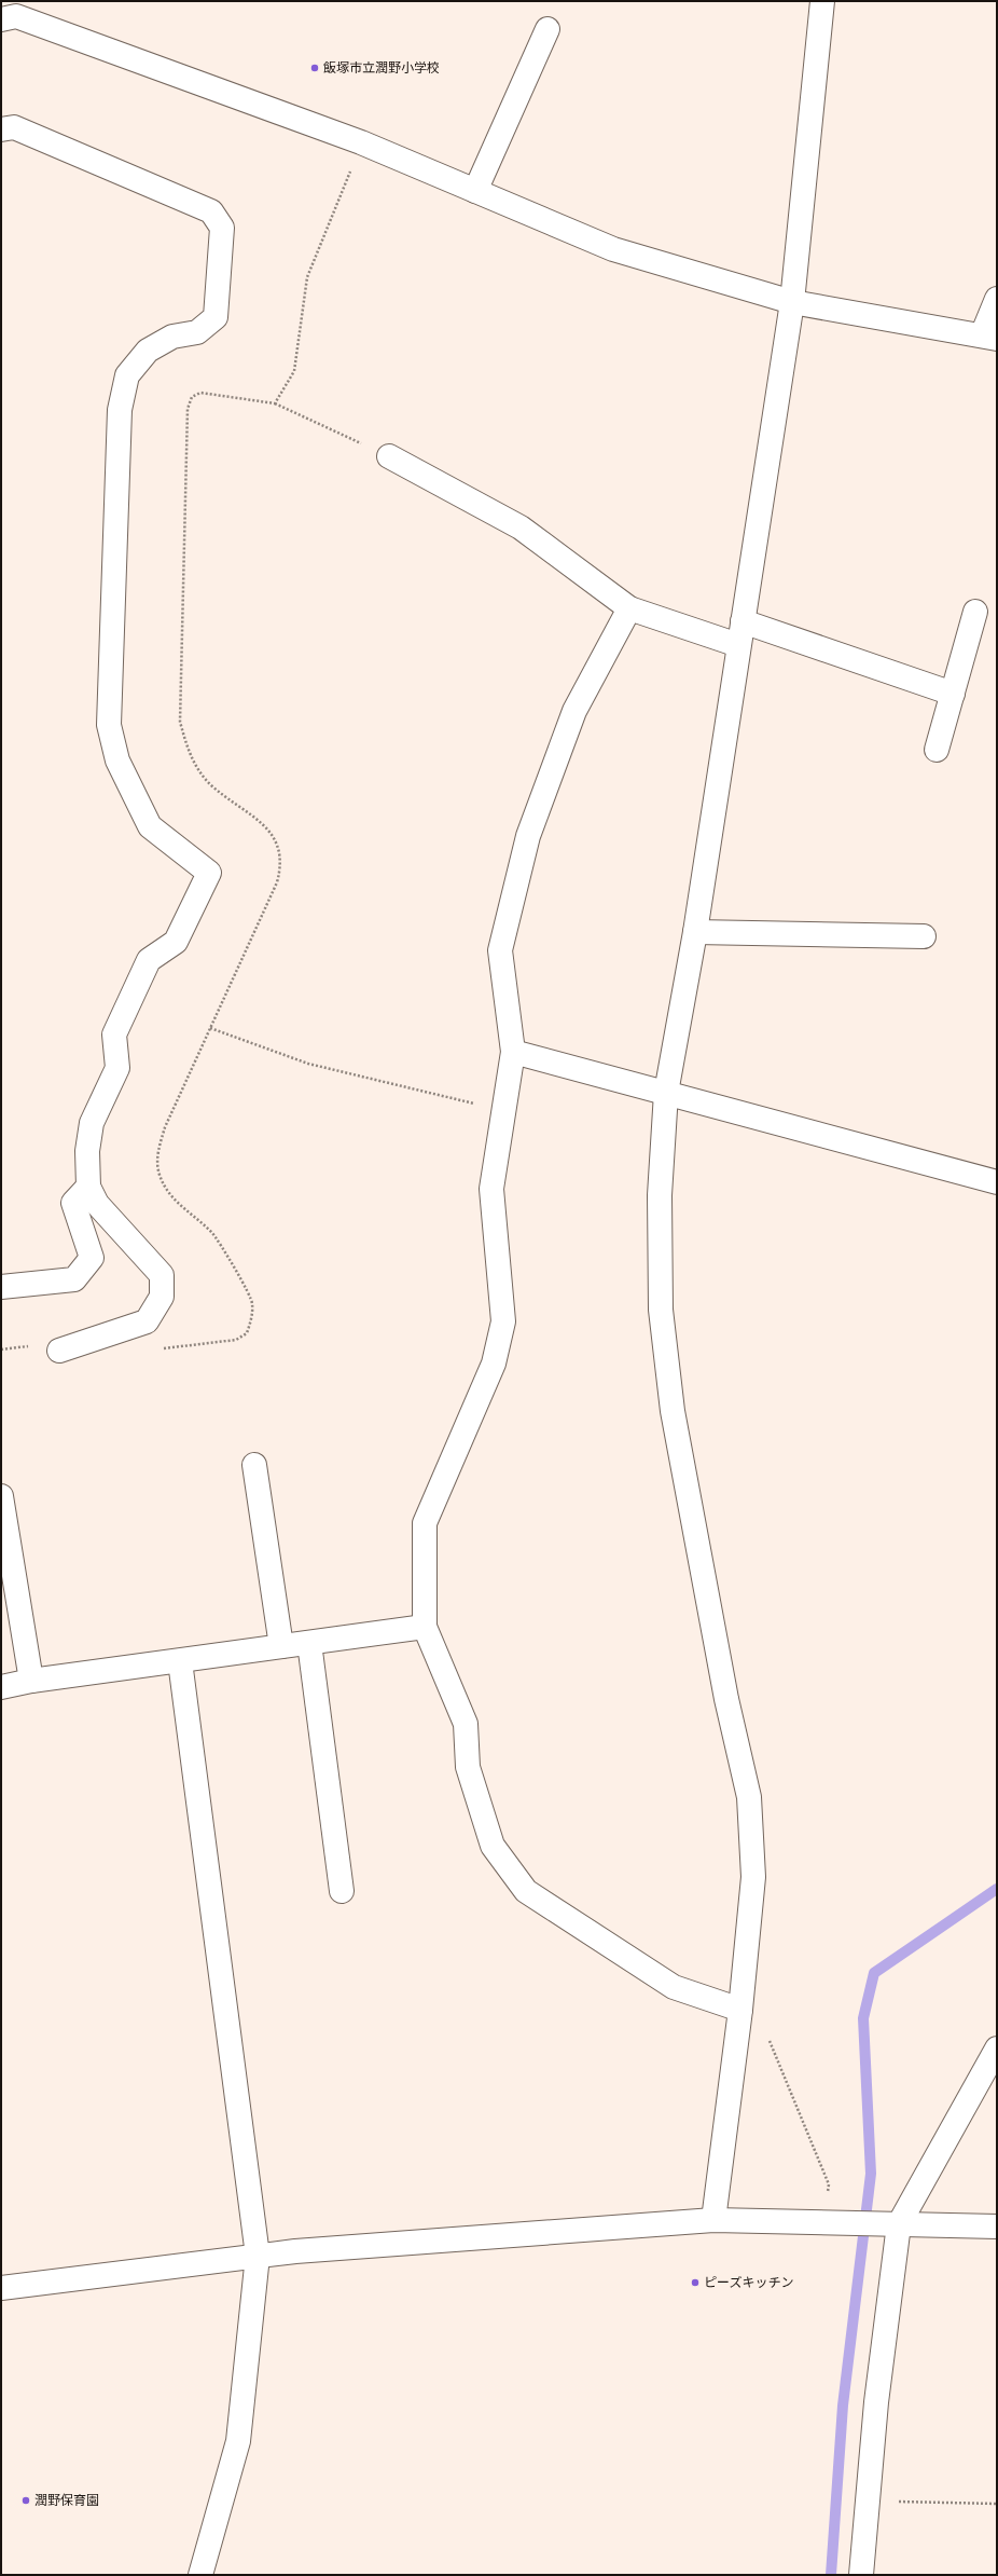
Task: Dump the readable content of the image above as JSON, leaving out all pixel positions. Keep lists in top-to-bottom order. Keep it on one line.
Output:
{"places":["飯塚市立潤野小学校","ピーズキッチン","潤野保育園"]}
